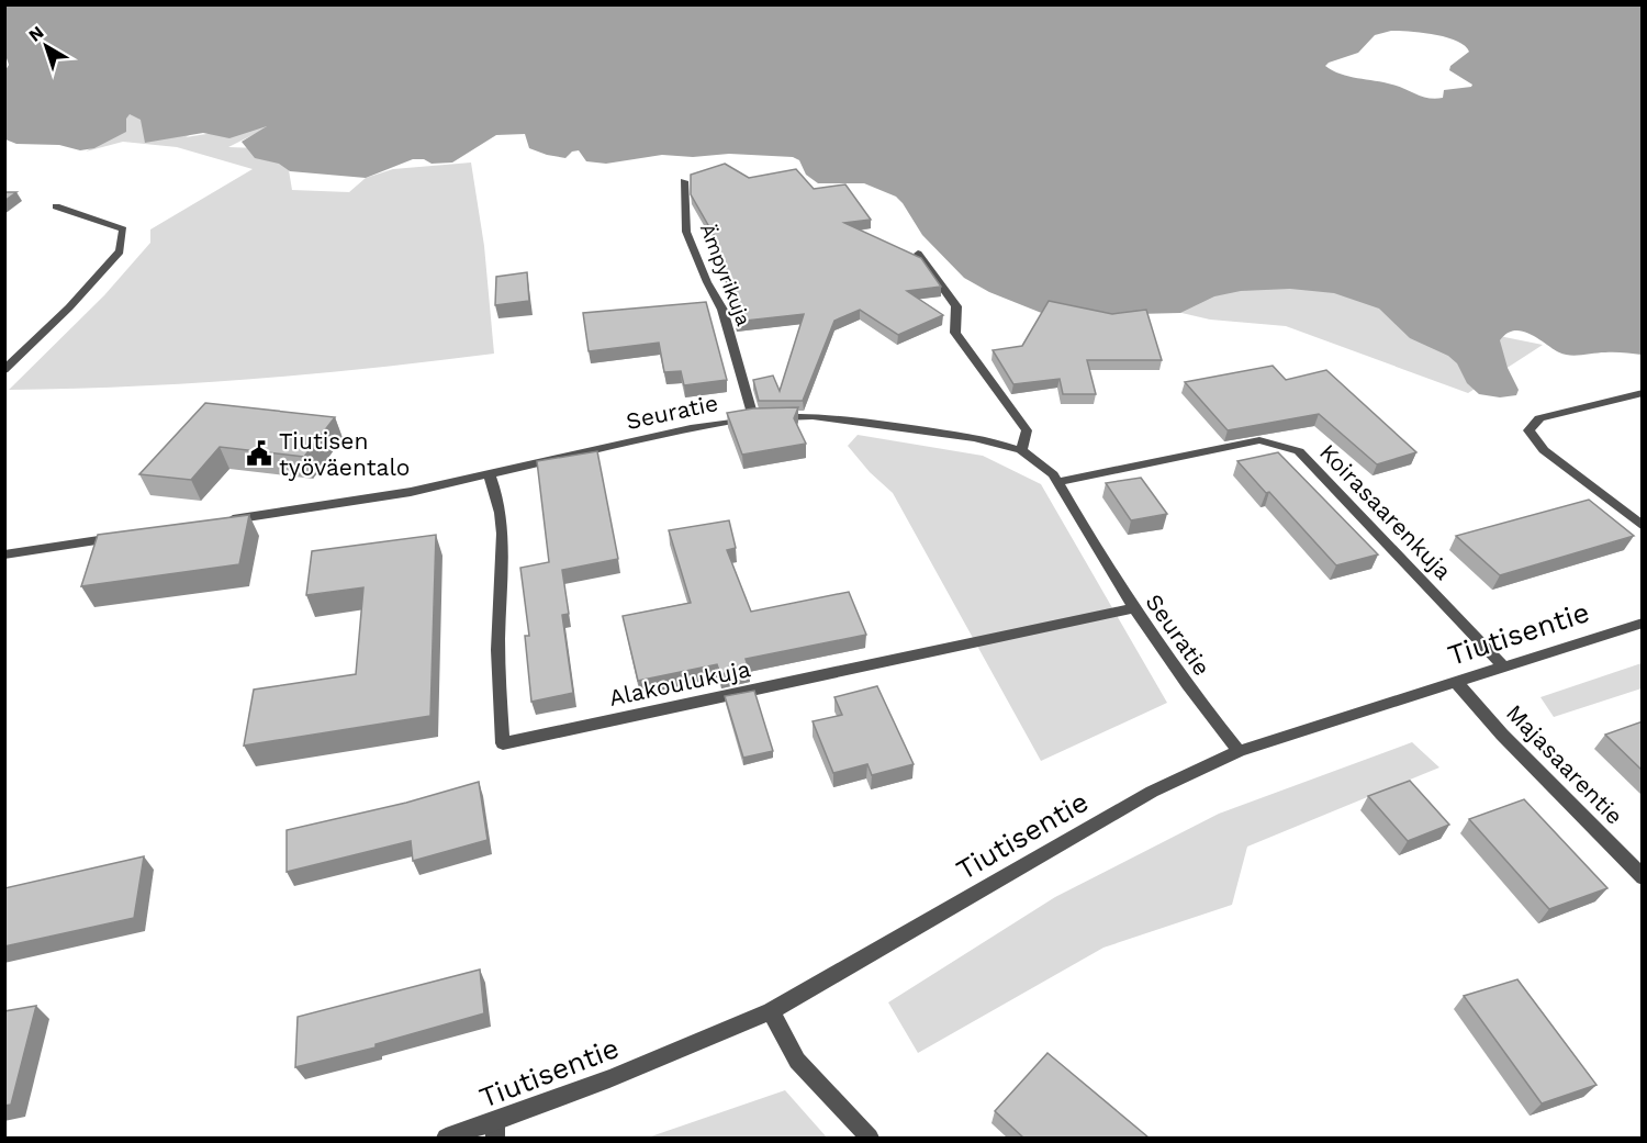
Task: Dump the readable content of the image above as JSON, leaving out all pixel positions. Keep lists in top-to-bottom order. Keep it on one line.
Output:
{"streets":{"street":["Ämpyrikuja","Seuratie","Koirasaarenkuja","Tiutisentie","Alakoulukuja","Majasaarentie"]},"crossings":[["Ämpyrikuja","Seuratie"],["Seuratie","Koirasaarenkuja"],["Seuratie","Tiutisentie"],["Seuratie","Alakoulukuja"],["Koirasaarenkuja","Tiutisentie"],["Tiutisentie","Majasaarentie"]],"places":{"public building":["Tiutisen työväentalo"]},"north":"top left"}
